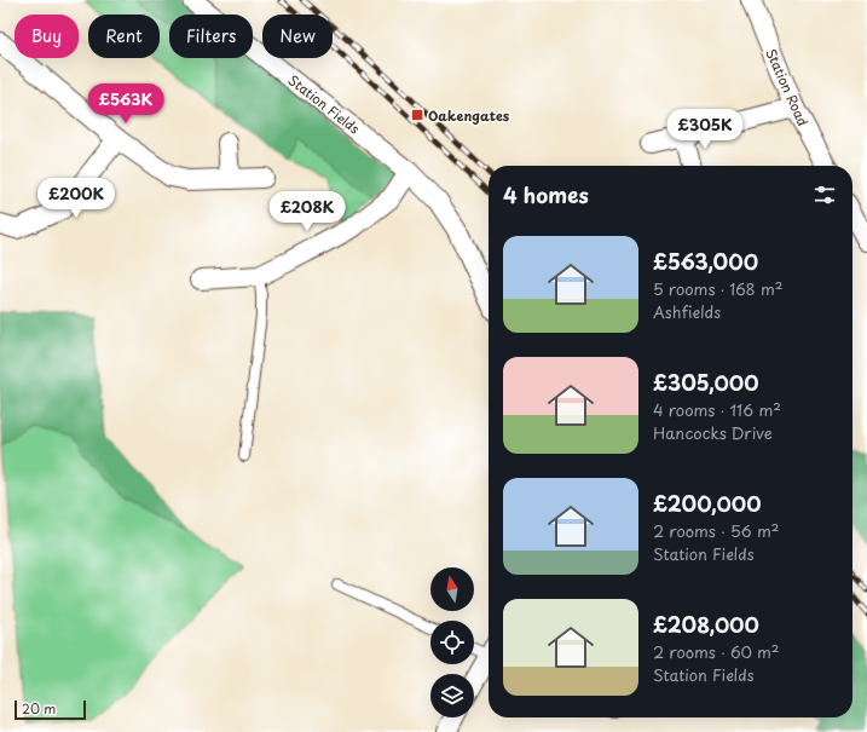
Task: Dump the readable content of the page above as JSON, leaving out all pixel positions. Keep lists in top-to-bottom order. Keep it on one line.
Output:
{"streets":{"street":["Station Road","Station Fields"]},"places":{"transit":["Oakengates"]},"scale_bar":"20 m","north":"top","page":{"chip":["Buy","Rent","Filters","New"],"price":["£563K","£305K","£200K","£208K"],"heading":"4 homes","list":[{"name":"£563,000","note":"5 rooms · 168 m² · Ashfields"},{"name":"£305,000","note":"4 rooms · 116 m² · Hancocks Drive"},{"name":"£200,000","note":"2 rooms · 56 m² · Station Fields"},{"name":"£208,000","note":"2 rooms · 60 m² · Station Fields"}],"scale":"20 m"}}
